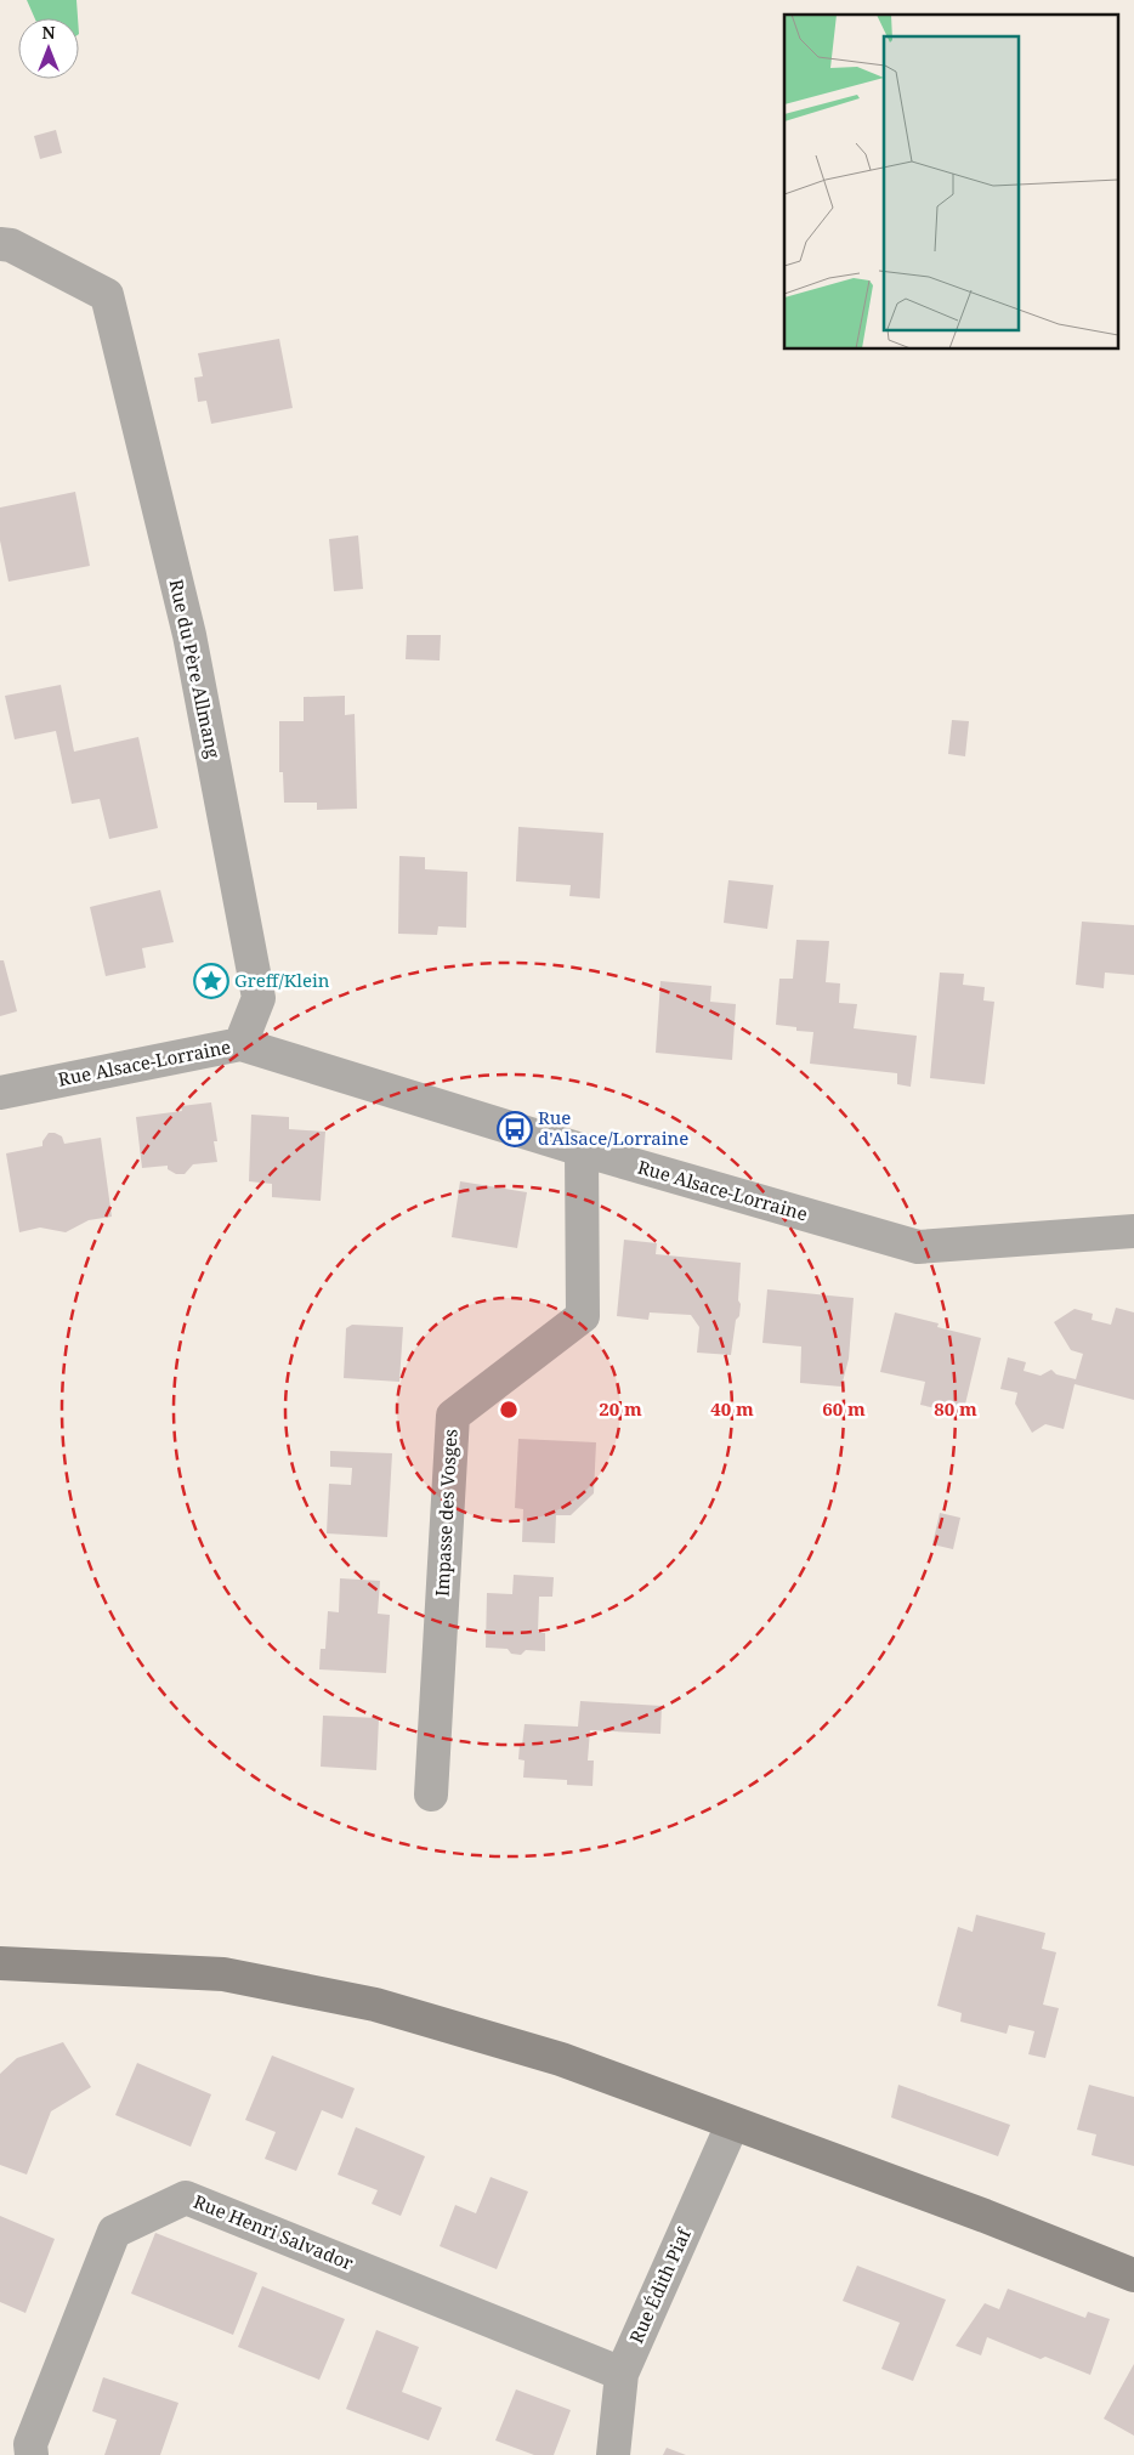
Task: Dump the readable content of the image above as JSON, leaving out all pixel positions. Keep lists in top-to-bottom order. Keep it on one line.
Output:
{"streets":{"street":["Rue du Père Allmang","Rue Alsace-Lorraine","Impasse des Vosges","Rue Henri Salvador","Rue Édith Piaf"]},"crossings":[["Rue du Père Allmang","Rue Alsace-Lorraine"],["Rue Alsace-Lorraine","Impasse des Vosges"],["Rue Henri Salvador","Rue Édith Piaf"]],"places":{"place":["Greff/Klein"],"bus stop":["Rue d'Alsace/Lorraine"]},"north":"top","rings":["20 m","40 m","60 m","80 m"]}
